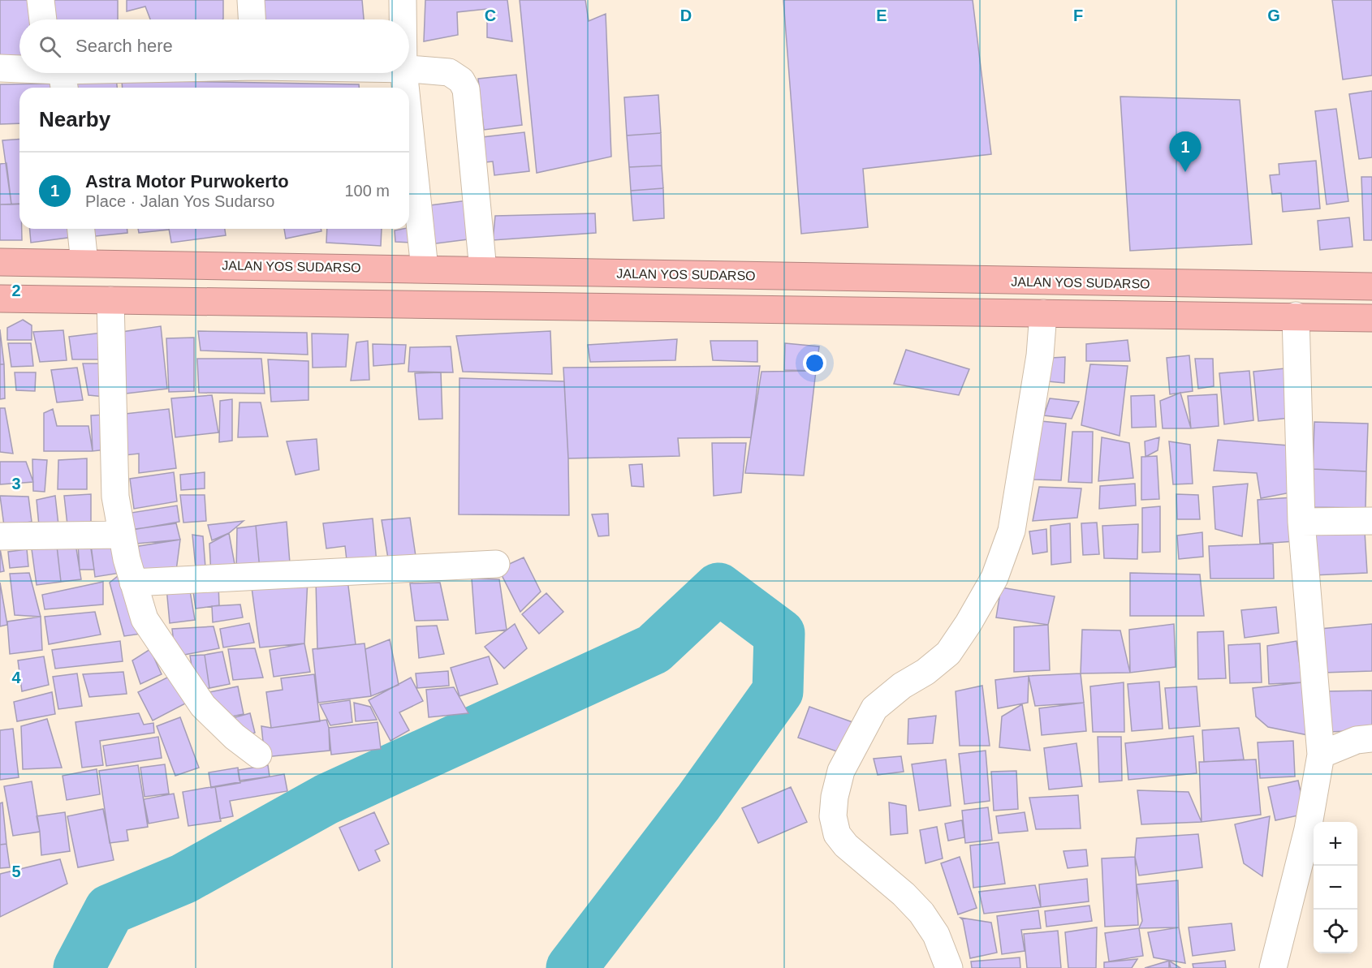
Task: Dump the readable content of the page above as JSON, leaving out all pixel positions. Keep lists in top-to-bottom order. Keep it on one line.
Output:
{"streets":{"highway":["JALAN YOS SUDARSO"]},"page":{"search":"Search here","heading":"Nearby","pins":"1","list":[{"mark":"1","name":"Astra Motor Purwokerto","note":"Place · Jalan Yos Sudarso","value":"100 m"}],"map_buttons":["+","−"]},"grid":{"columns":["C","D","E","F","G"],"rows":["2","3","4","5"]}}
